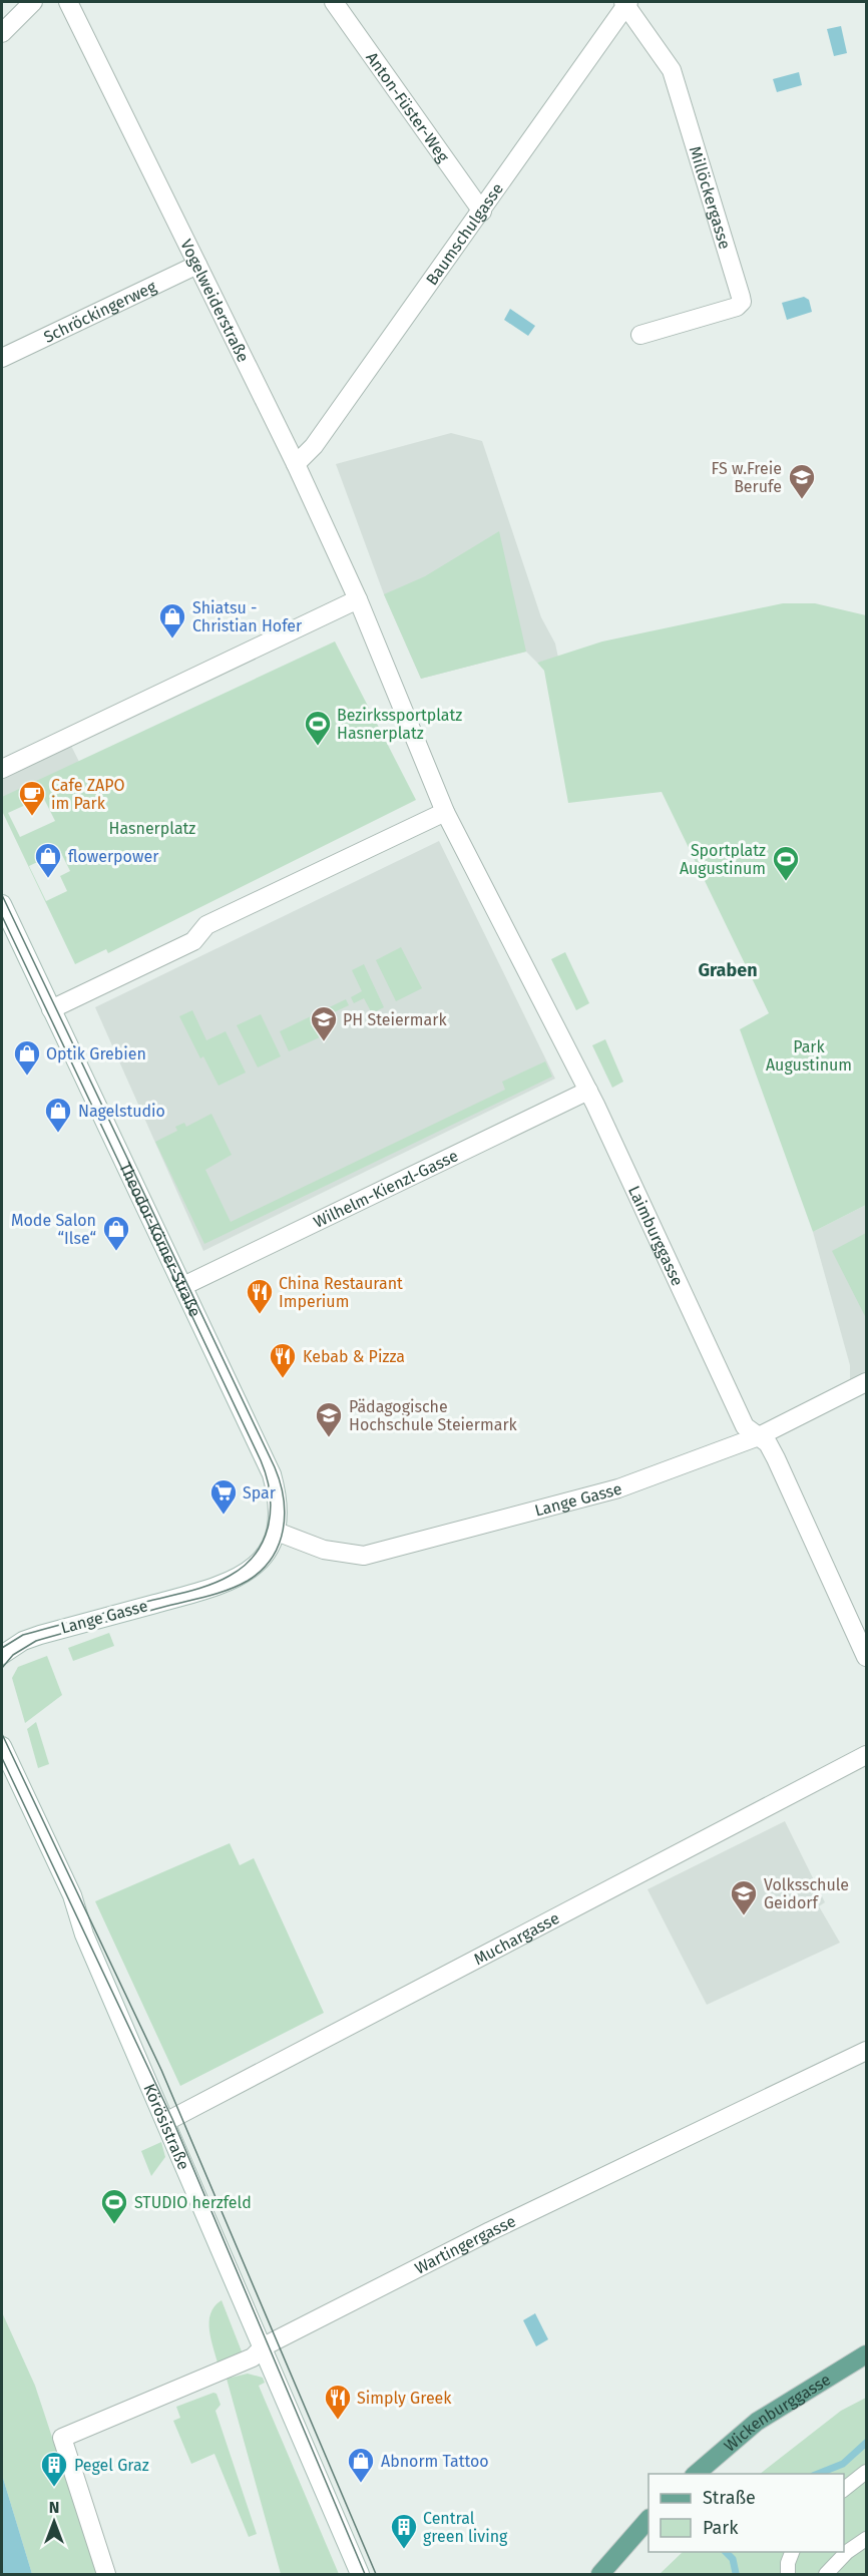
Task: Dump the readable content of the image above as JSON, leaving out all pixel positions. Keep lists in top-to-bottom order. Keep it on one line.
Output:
{"streets":{"main road":["Wickenburggasse"],"street":["Anton-Füster-Weg","Millöckergasse","Baumschulgasse","Vogelweiderstraße","Schröckingerweg","Wilhelm-Kienzl-Gasse","Laimburggasse","Theodor-Körner-Straße","Lange Gasse","Muchargasse","Körösistraße","Wartingergasse"]},"crossings":[["Anton-Füster-Weg","Baumschulgasse"],["Millöckergasse","Baumschulgasse"],["Baumschulgasse","Vogelweiderstraße"],["Vogelweiderstraße","Schröckingerweg"],["Wilhelm-Kienzl-Gasse","Laimburggasse"],["Wilhelm-Kienzl-Gasse","Theodor-Körner-Straße"],["Laimburggasse","Lange Gasse"],["Theodor-Körner-Straße","Lange Gasse"],["Muchargasse","Körösistraße"],["Körösistraße","Wartingergasse"]],"districts":["Graben"],"parks":["Hasnerplatz","Park Augustinum"],"places":{"school or university":["FS w.Freie Berufe","PH Steiermark","Pädagogische Hochschule Steiermark","Volksschule Geidorf"],"shop":["Shiatsu - Christian Hofer","flowerpower","Optik Grebien","Nagelstudio","Mode Salon “Ilse“","Abnorm Tattoo"],"sports":["Bezirkssportplatz Hasnerplatz","Sportplatz Augustinum","STUDIO herzfeld"],"cafe":["Cafe ZAPO im Park"],"restaurant":["China Restaurant Imperium","Kebab & Pizza","Simply Greek"],"supermarket":["Spar"],"building":["Pegel Graz","Central green living"]},"legend":["Straße","Park"],"north":"top"}
